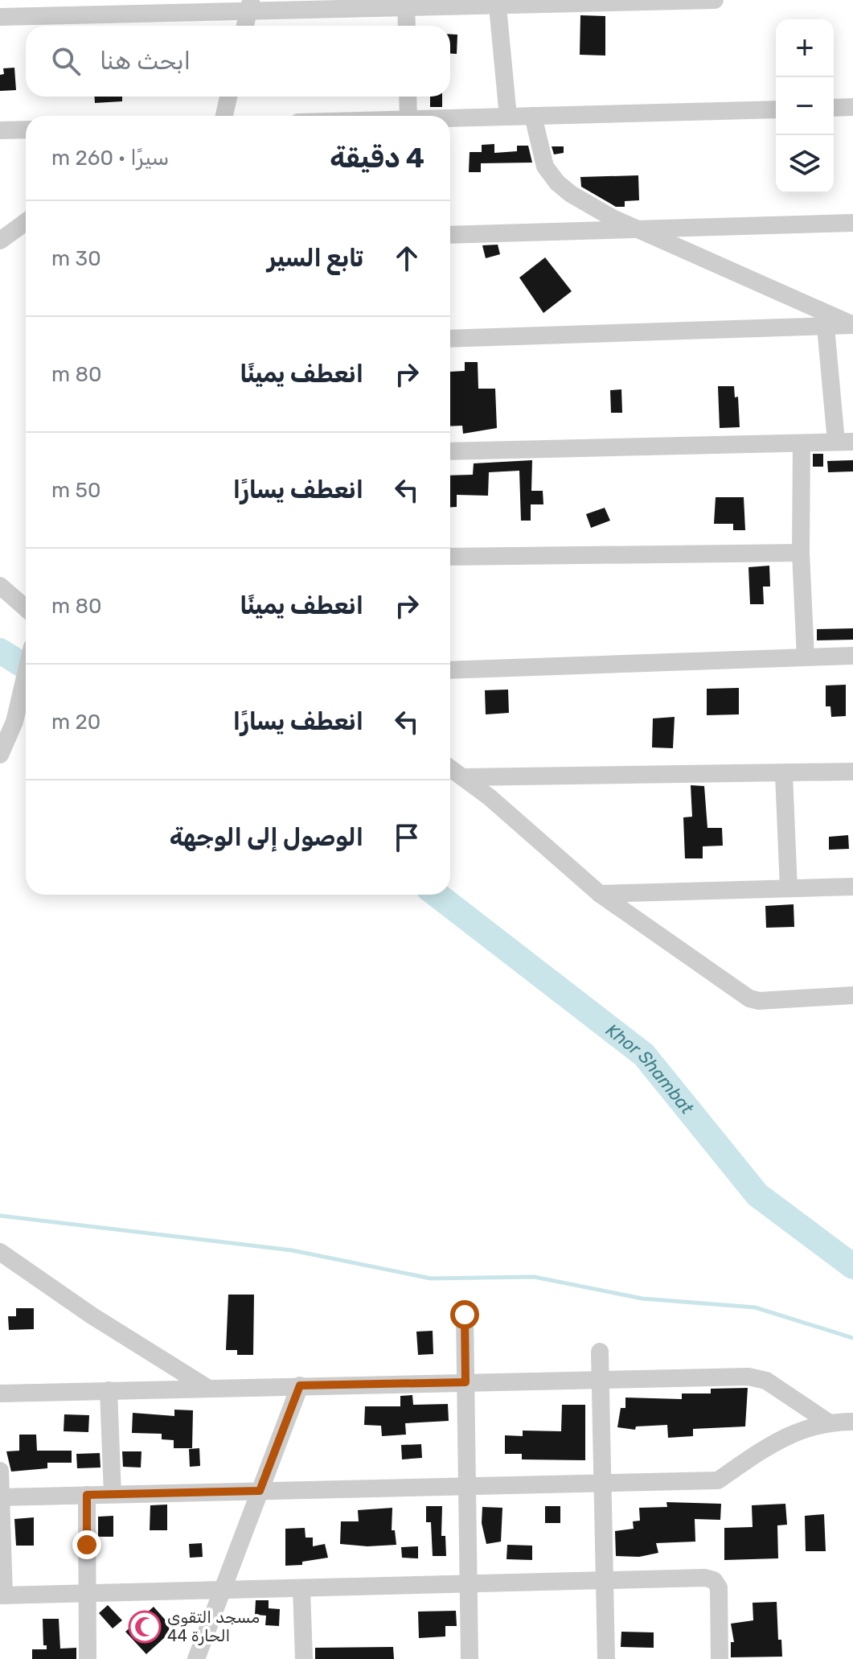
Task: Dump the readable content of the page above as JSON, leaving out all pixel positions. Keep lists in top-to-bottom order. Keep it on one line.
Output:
{"water":["Khor Shambat"],"places":{"mosque":["مسجد التقوي الحارة 44"]},"page":{"map_buttons":["+","−"],"search":"ابحث هنا","heading":["4 دقيقة","سيرًا · 260 m"],"list":[["تابع السير","30 m"],["انعطف يمينًا","80 m"],["انعطف يسارًا","50 m"],["انعطف يمينًا","80 m"],["انعطف يسارًا","20 m"],"الوصول إلى الوجهة"]}}
